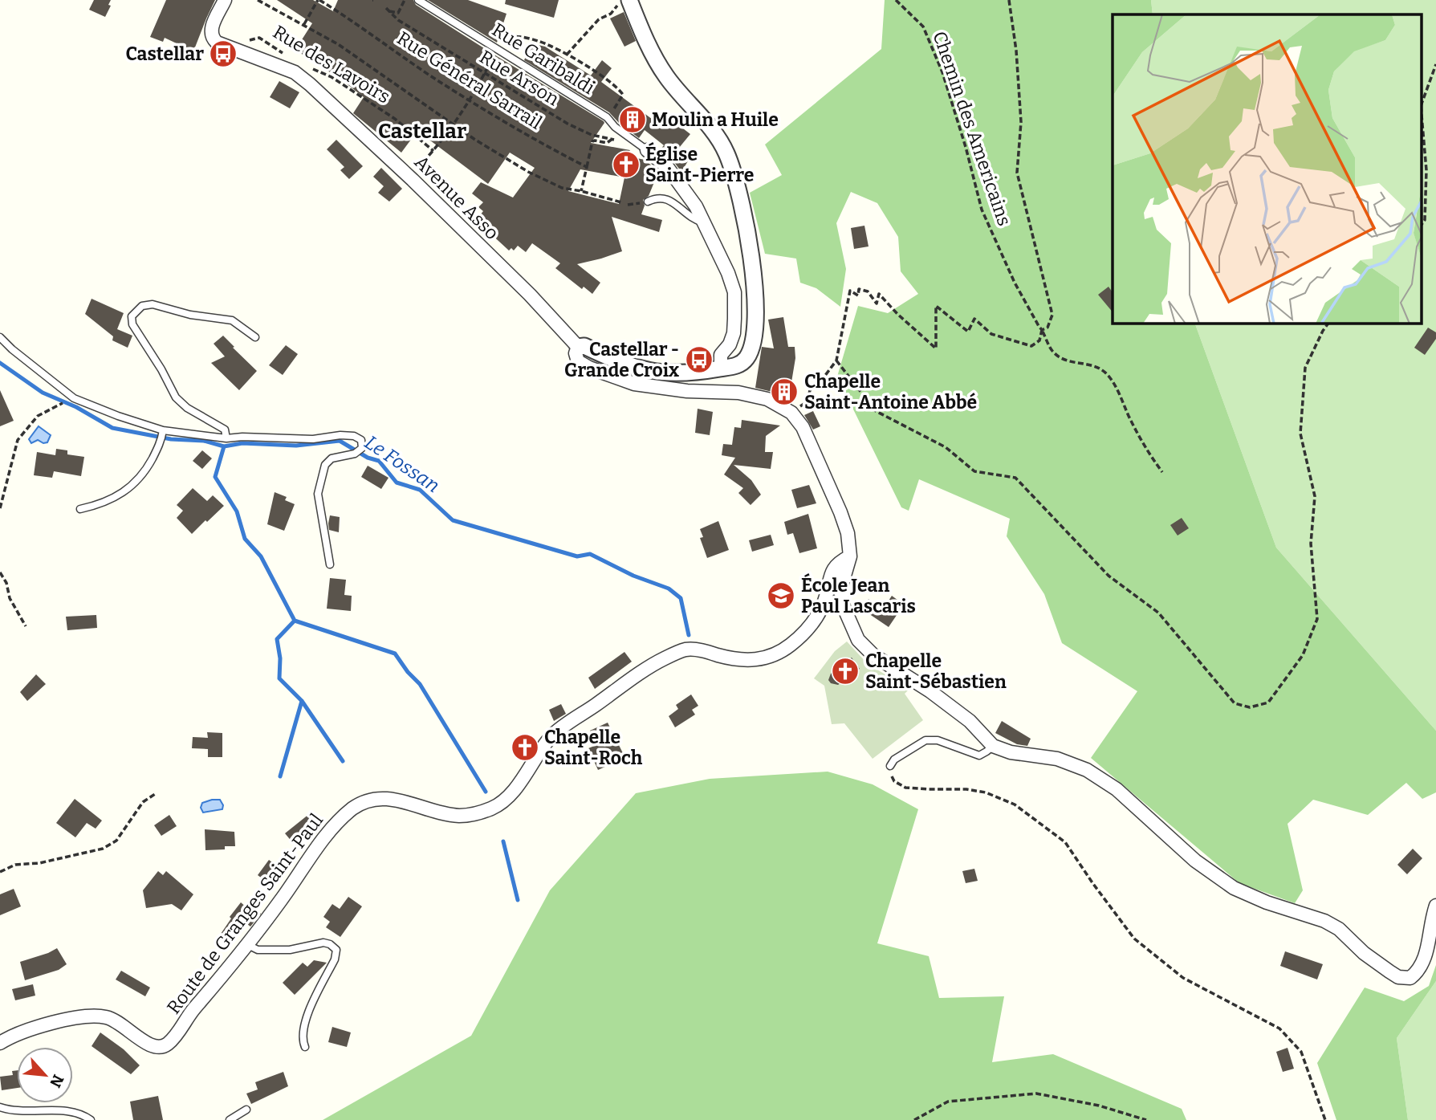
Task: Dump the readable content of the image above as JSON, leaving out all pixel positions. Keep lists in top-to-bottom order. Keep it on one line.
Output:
{"streets":{"street":["Avenue Asso","Route de Granges Saint-Paul"],"lane":["Rue Garibaldi"],"path":["Rue des Lavoirs","Rue Arson","Rue Général Sarrail","Chemin des Americains"]},"crossings":[["Rue des Lavoirs","Avenue Asso"]],"districts":["Castellar"],"water":["Le Fossan"],"places":{"bus stop":["Castellar","Castellar - Grande Croix"],"building":["Moulin a Huile","Chapelle Saint-Antoine Abbé"],"church":["Église Saint-Pierre","Chapelle Saint-Sébastien","Chapelle Saint-Roch"],"school or university":["École Jean Paul Lascaris"]},"north":"bottom right"}
